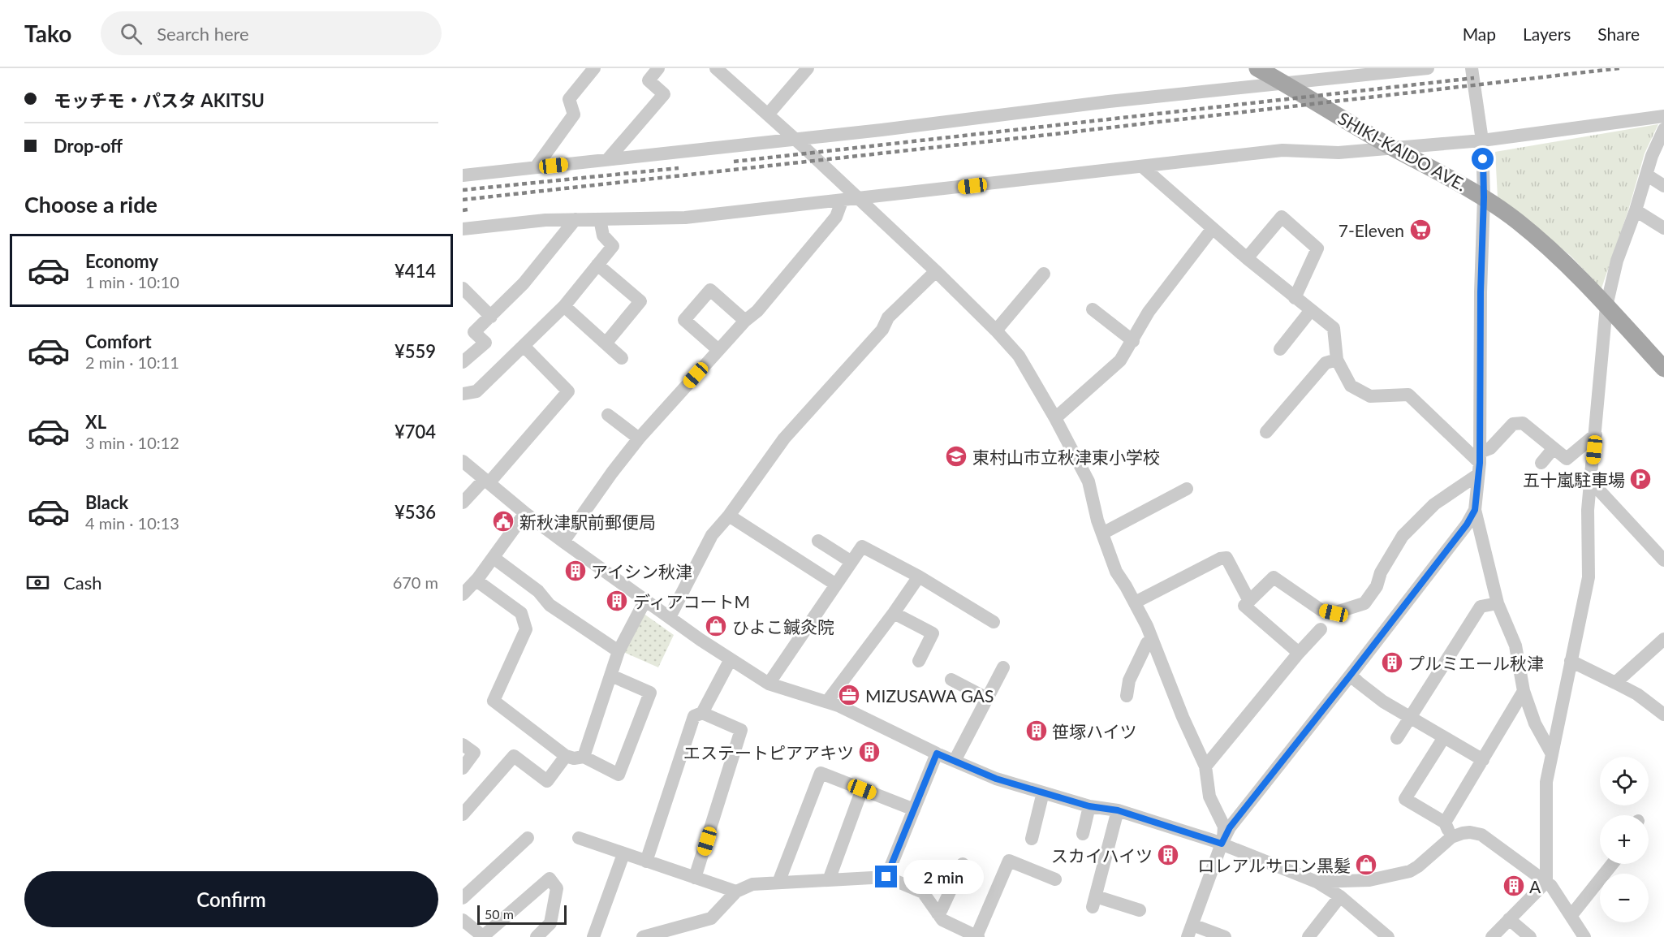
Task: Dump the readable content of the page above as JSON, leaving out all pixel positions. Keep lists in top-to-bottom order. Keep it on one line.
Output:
{"streets":{"main road":["SHIKI-KAIDO AVE."]},"places":{"supermarket":["7-Eleven"],"school or university":["東村山市立秋津東小学校"],"parking":["五十嵐駐車場"],"public building":["新秋津駅前郵便局"],"building":["アイシン秋津","ディアコートM","プルミエール秋津","笹塚ハイツ","エステートピアアキツ","スカイハイツ","A"],"shop":["ひよこ鍼灸院","ロレアルサロン黒髪"],"office":["MIZUSAWA GAS"]},"scale_bar":"50 m","page":{"header":"Tako","search":"Search here","nav":["Map","Layers","Share"],"banner":["モッチモ・パスタ AKITSU","Drop-off"],"heading":"Choose a ride","list":[{"name":"Economy","note":"1 min · 10:10","value":"¥414"},{"name":"Comfort","note":"2 min · 10:11","value":"¥559"},{"name":"XL","note":"3 min · 10:12","value":"¥704"},{"name":"Black","note":"4 min · 10:13","value":"¥536"}],"pay":["Cash","670 m"],"map_buttons":["+","−"],"bubble":"2 min","buttons":"Confirm","scale":"50 m"}}
